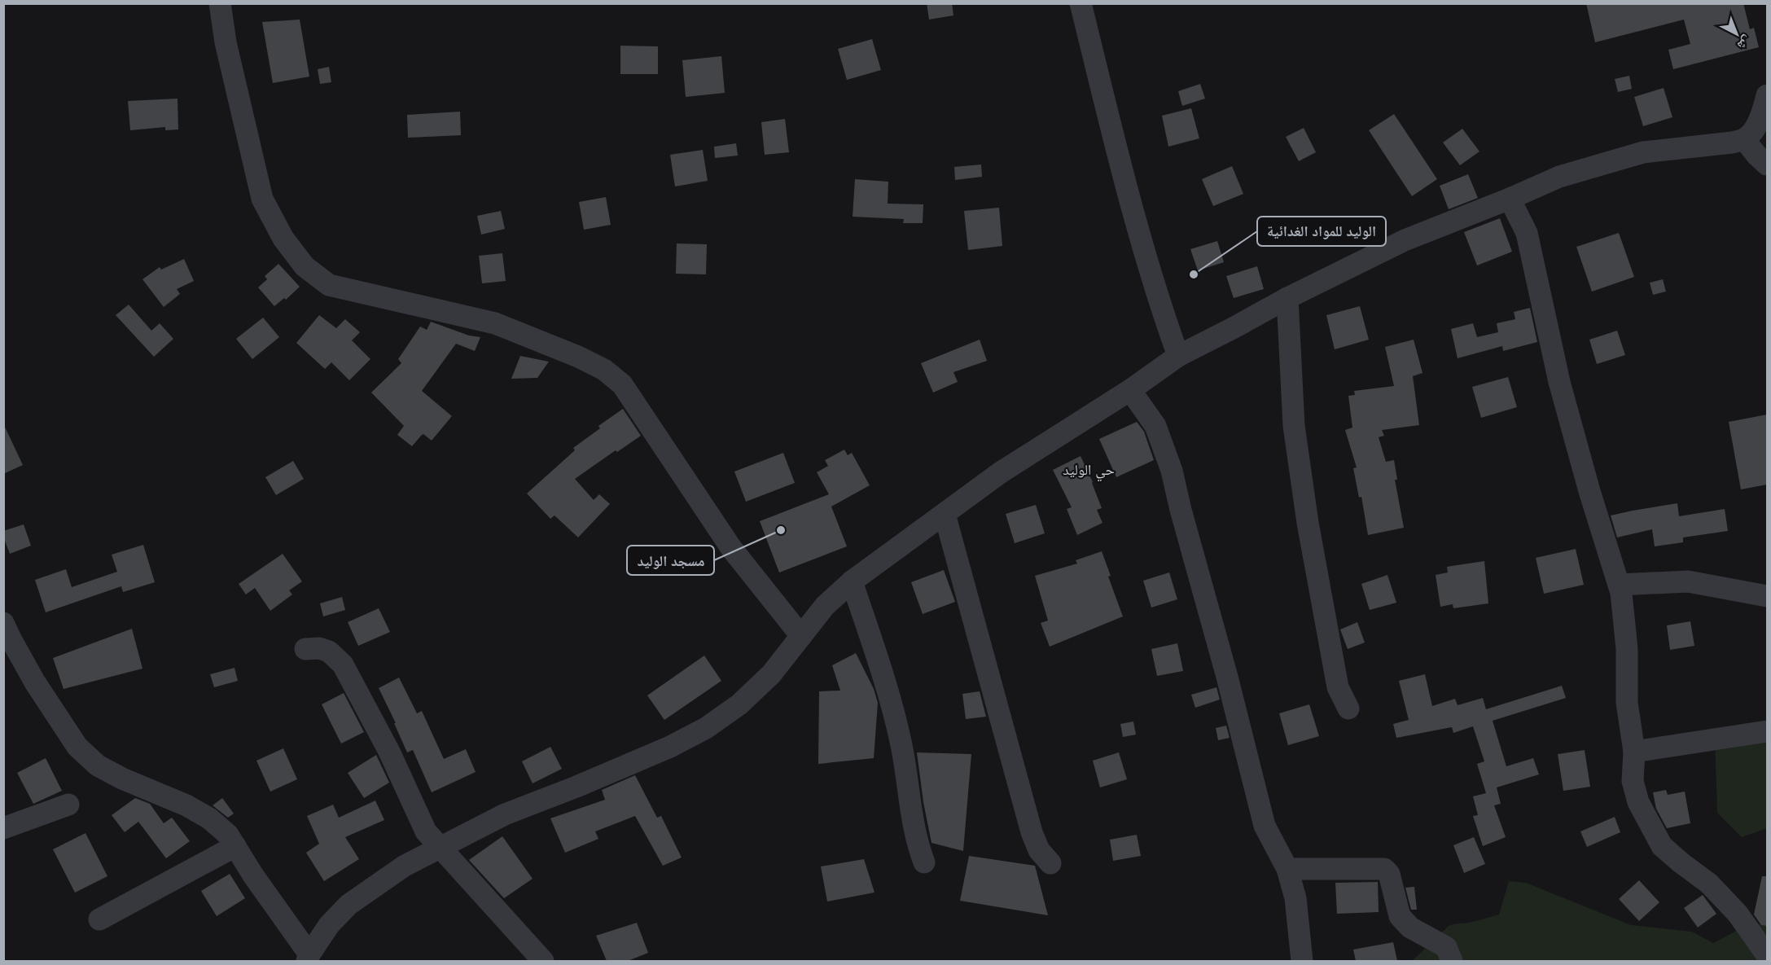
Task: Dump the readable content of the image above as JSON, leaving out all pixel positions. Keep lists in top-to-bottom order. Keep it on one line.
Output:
{"districts":["حي الوليد"],"places":["الوليد للمواد الغدائية","مسجد الوليد"],"north":"bottom right"}
